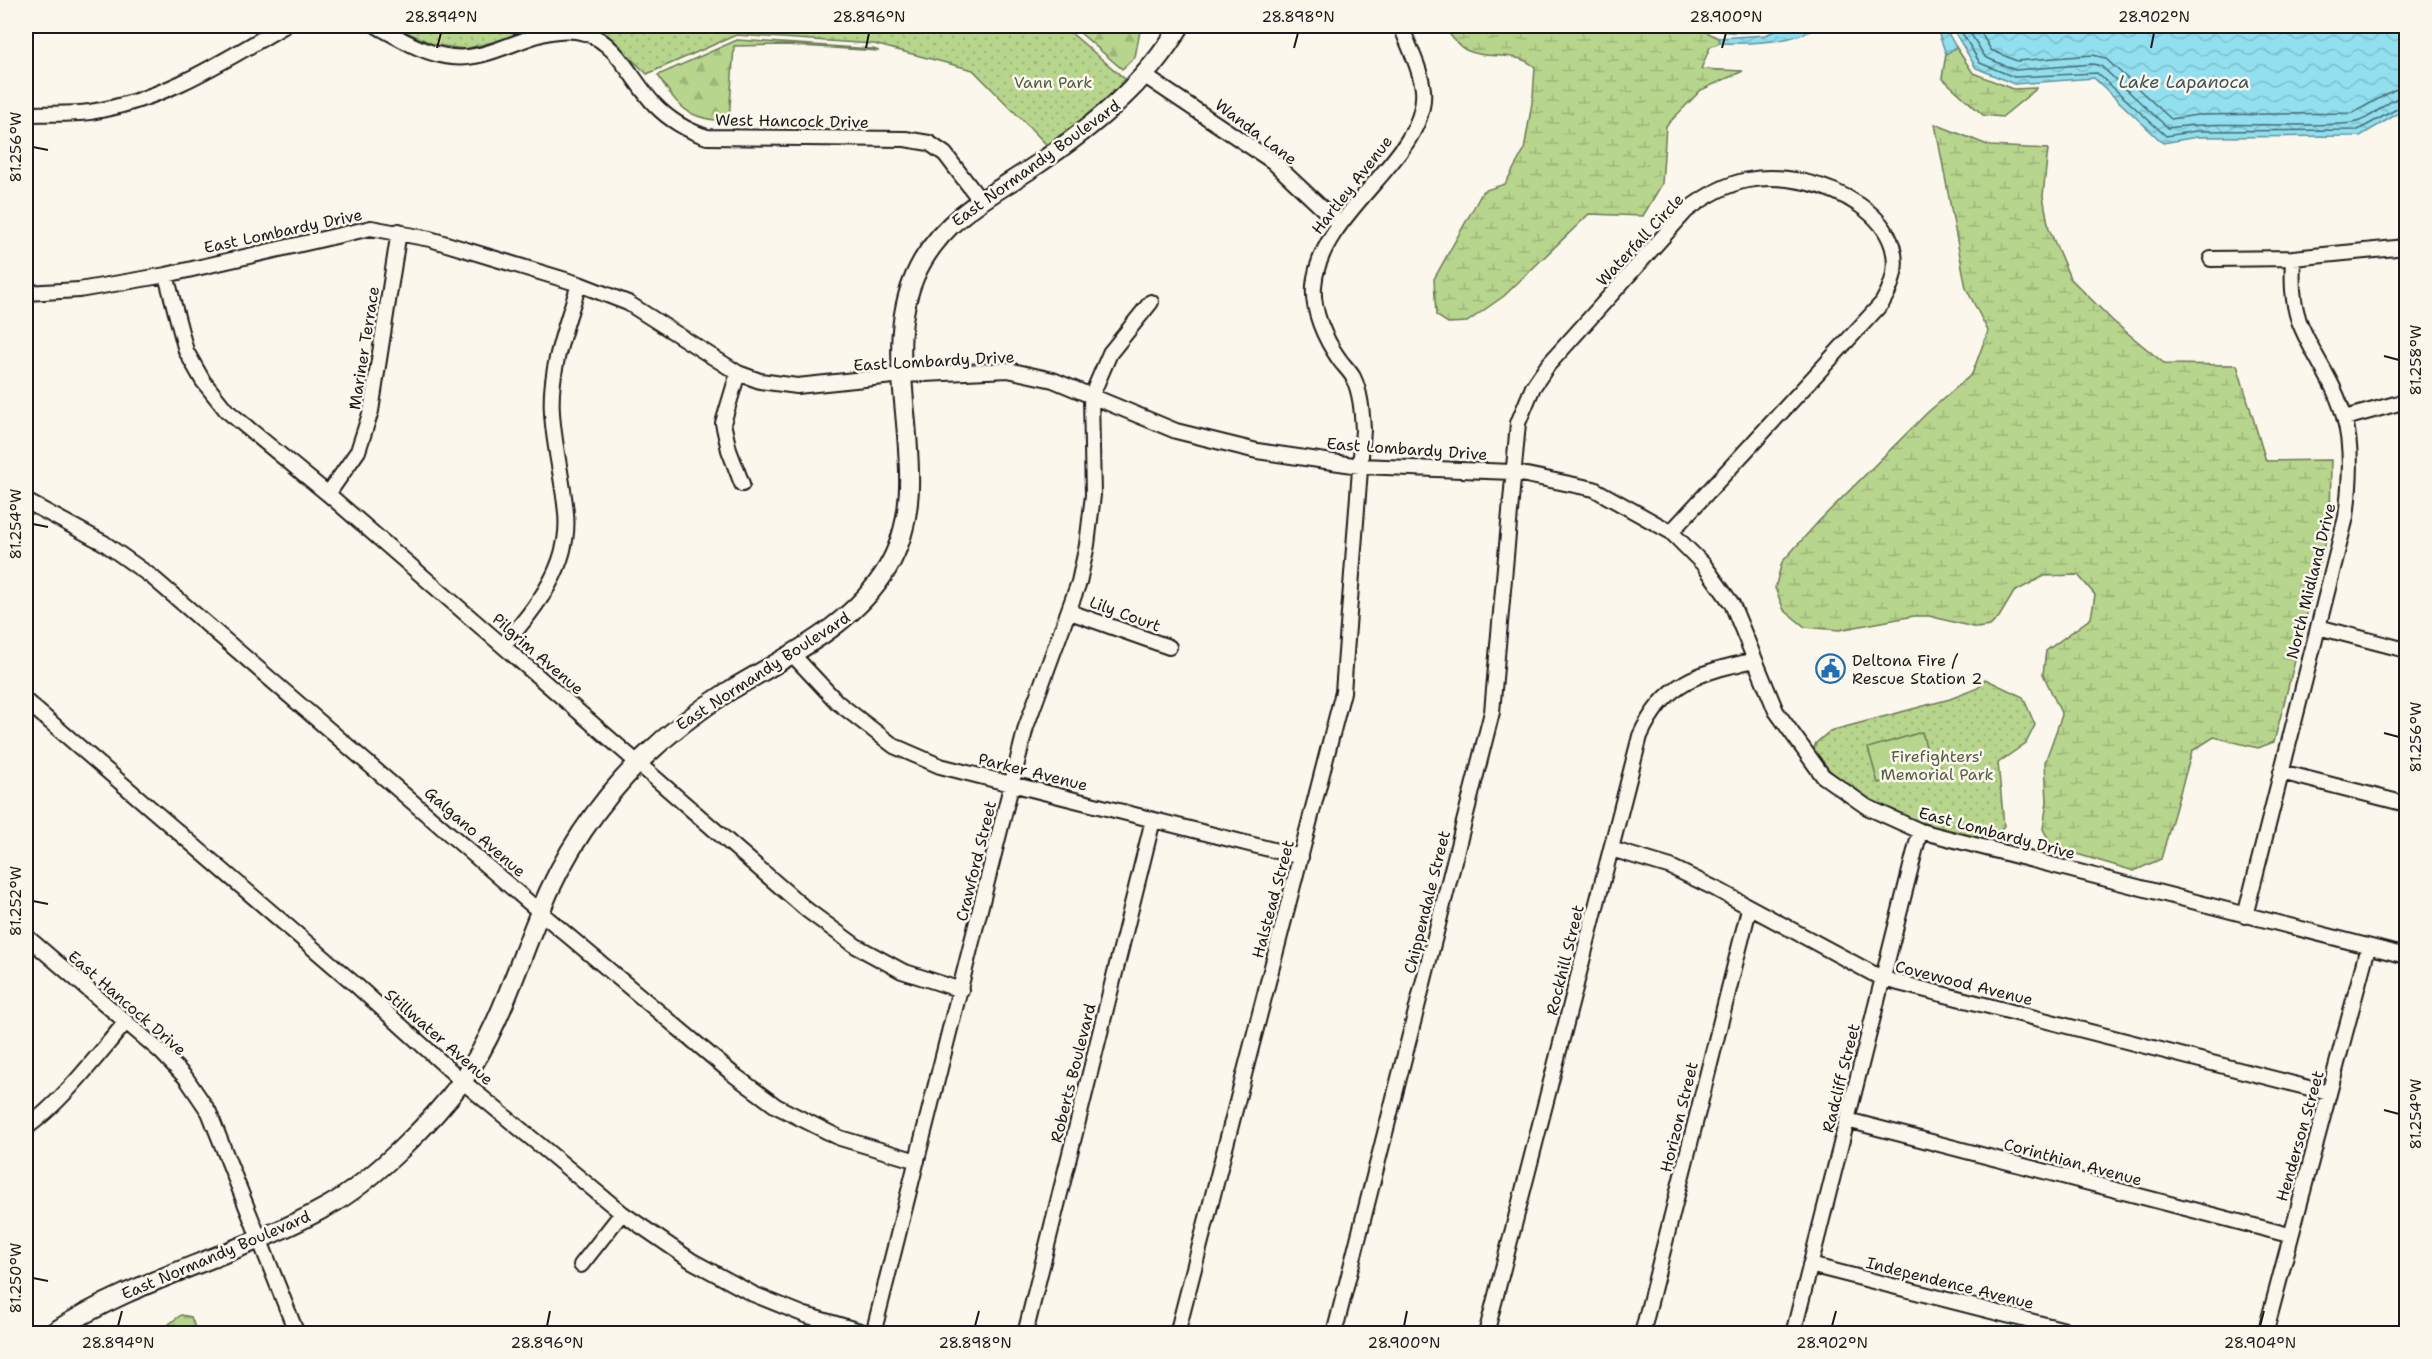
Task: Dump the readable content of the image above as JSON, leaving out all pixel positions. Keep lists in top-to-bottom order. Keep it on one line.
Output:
{"streets":{"street":["West Hancock Drive","Wanda Lane","East Normandy Boulevard","Hartley Avenue","East Lombardy Drive","Waterfall Circle","Mariner Terrace","North Midland Drive","Lily Court","Pilgrim Avenue","Parker Avenue","Galgano Avenue","Crawford Street","Halstead Street","Chippendale Street","Rockhill Street","Covewood Avenue","East Hancock Drive","Stillwater Avenue","Roberts Boulevard","Radcliff Street","Horizon Street","Henderson Street","Corinthian Avenue","Independence Avenue"]},"crossings":[["West Hancock Drive","East Normandy Boulevard"],["Wanda Lane","East Normandy Boulevard"],["Wanda Lane","Hartley Avenue"],["East Normandy Boulevard","East Lombardy Drive"],["East Normandy Boulevard","Pilgrim Avenue"],["East Normandy Boulevard","Parker Avenue"],["East Normandy Boulevard","Galgano Avenue"],["East Normandy Boulevard","East Hancock Drive"],["East Normandy Boulevard","Stillwater Avenue"],["Hartley Avenue","East Lombardy Drive"],["Hartley Avenue","Halstead Street"],["East Lombardy Drive","Waterfall Circle"],["East Lombardy Drive","Mariner Terrace"],["East Lombardy Drive","North Midland Drive"],["East Lombardy Drive","Pilgrim Avenue"],["East Lombardy Drive","Crawford Street"],["East Lombardy Drive","Halstead Street"],["East Lombardy Drive","Chippendale Street"],["East Lombardy Drive","Rockhill Street"],["East Lombardy Drive","Radcliff Street"],["East Lombardy Drive","Henderson Street"],["Waterfall Circle","Chippendale Street"],["Mariner Terrace","Pilgrim Avenue"],["Lily Court","Crawford Street"],["Pilgrim Avenue","Crawford Street"],["Parker Avenue","Crawford Street"],["Parker Avenue","Halstead Street"],["Parker Avenue","Roberts Boulevard"],["Galgano Avenue","Crawford Street"],["Crawford Street","Stillwater Avenue"],["Rockhill Street","Covewood Avenue"],["Covewood Avenue","Radcliff Street"],["Covewood Avenue","Horizon Street"],["Covewood Avenue","Henderson Street"],["Radcliff Street","Corinthian Avenue"],["Radcliff Street","Independence Avenue"],["Henderson Street","Corinthian Avenue"]],"water":["Lake Lapanoca"],"parks":["Vann Park","Firefighters' Memorial Park"],"places":{"public building":["Deltona Fire / Rescue Station 2"]},"coordinates":["28.894°N","28.896°N","28.898°N","28.900°N","28.902°N","81.256°W","81.258°W","81.254°W","81.252°W","81.250°W","28.904°N"]}
